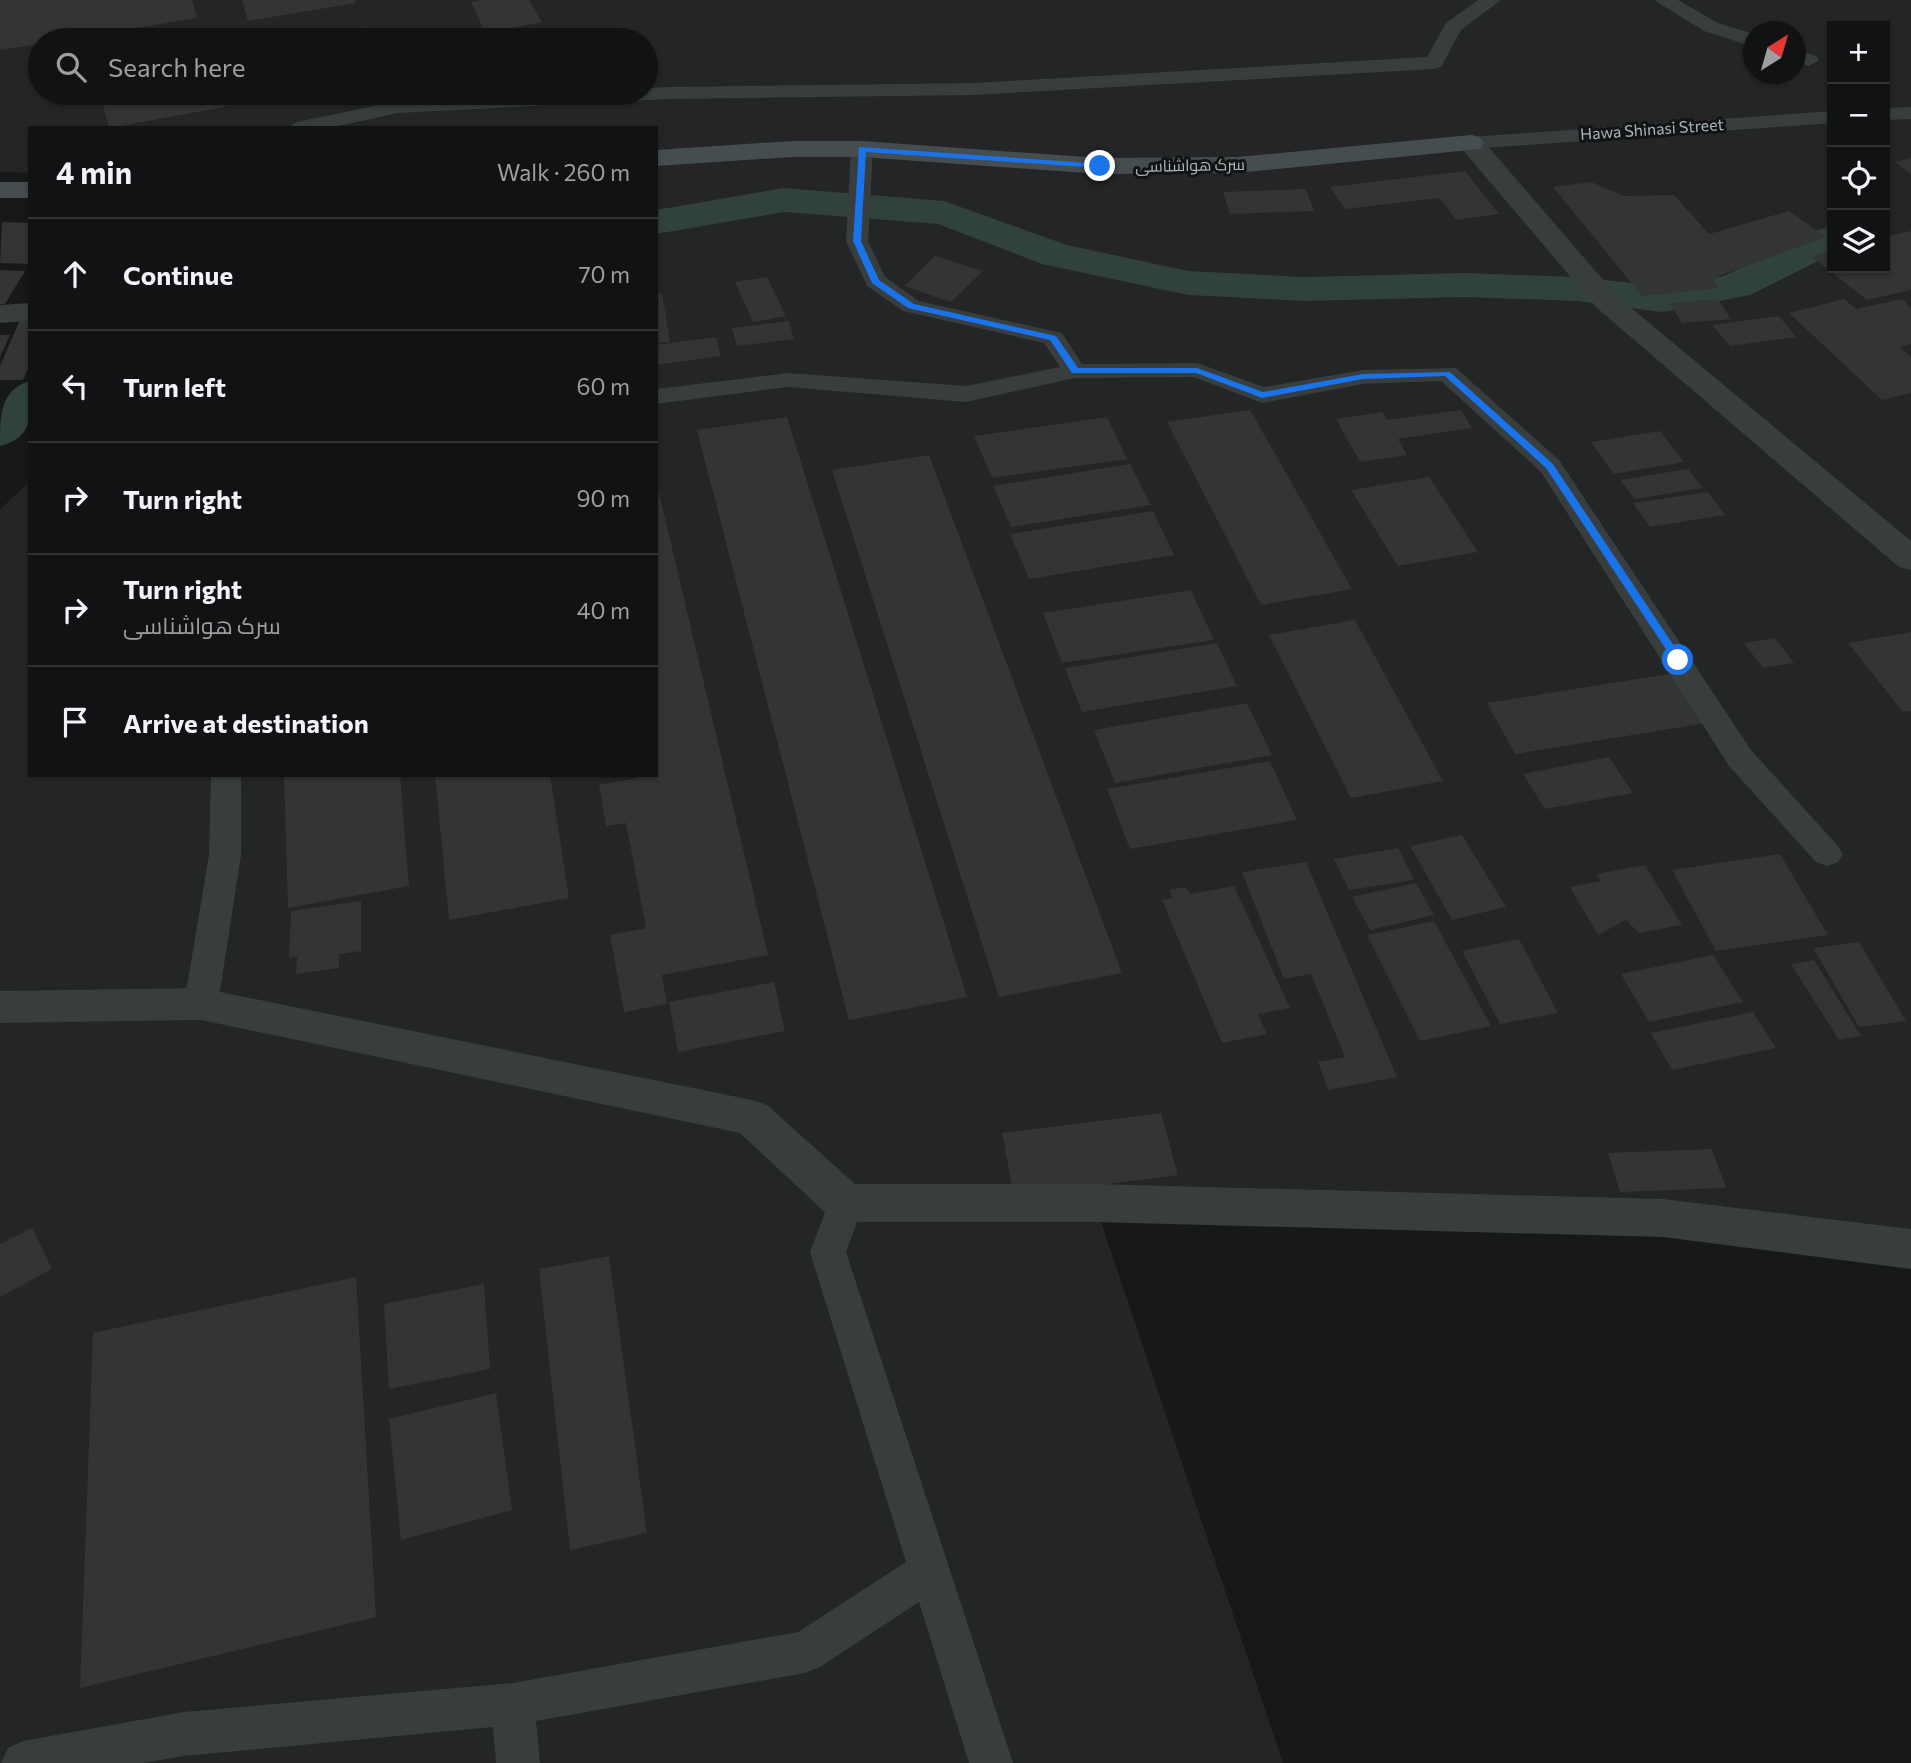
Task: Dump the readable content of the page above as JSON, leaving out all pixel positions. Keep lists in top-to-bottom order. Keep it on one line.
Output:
{"streets":{"street":["سرک هواشناسی"],"lane":["Hawa Shinasi Street"]},"crossings":[["Hawa Shinasi Street","سرک هواشناسی"]],"north":"top right","page":{"map_buttons":["+","−"],"search":"Search here","heading":["4 min","Walk · 260 m"],"list":[["Continue","70 m"],["Turn left","60 m"],["Turn right","90 m"],["Turn right","سرک هواشناسی","40 m"],"Arrive at destination"]}}
